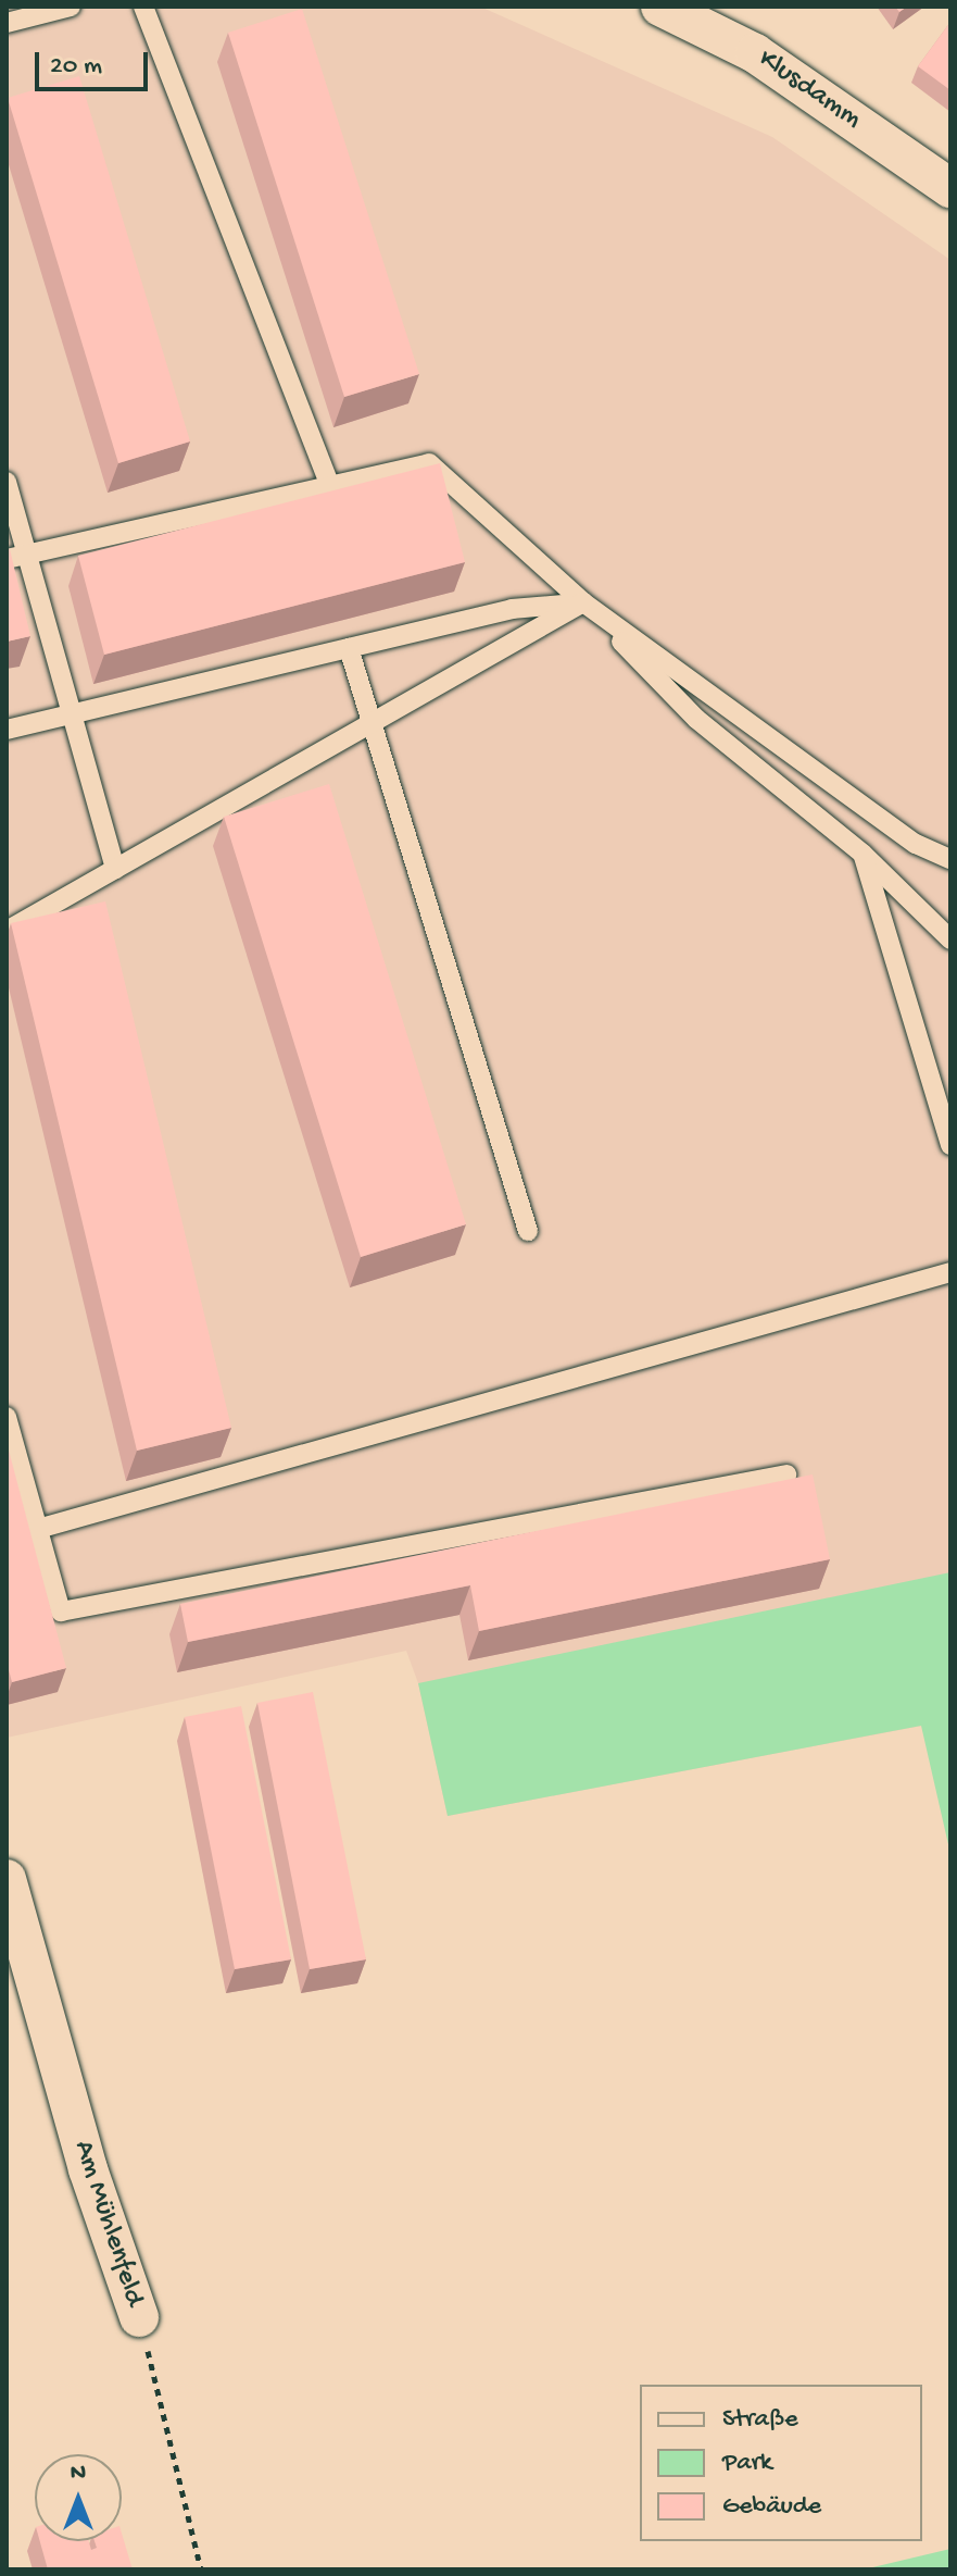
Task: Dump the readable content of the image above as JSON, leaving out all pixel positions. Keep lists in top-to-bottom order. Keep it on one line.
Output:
{"streets":{"street":["Klusdamm","Am Mühlenfeld"]},"legend":["Straße","Park","Gebäude"],"scale_bar":"20 m","north":"top"}
